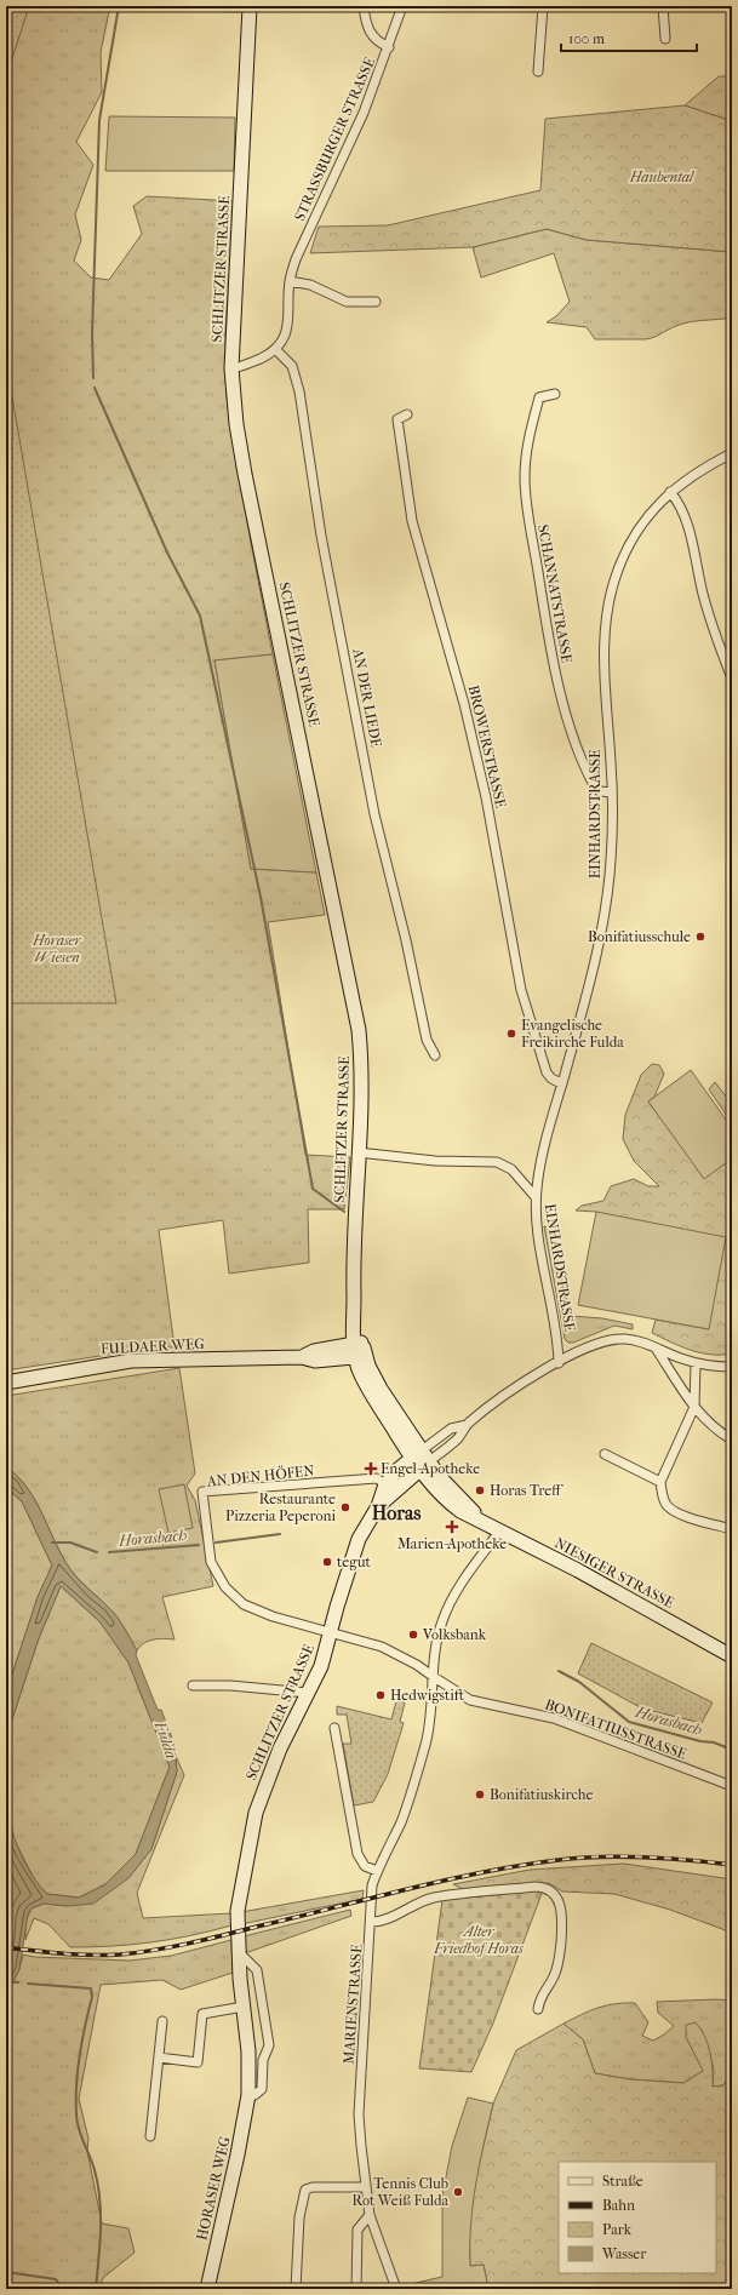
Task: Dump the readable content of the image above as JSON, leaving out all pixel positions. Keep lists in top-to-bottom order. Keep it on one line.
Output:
{"streets":{"main road":["SCHLITZER STRASSE","FULDAER WEG","NIESIGER STRASSE","HORASER WEG"],"street":["STRASSBURGER STRASSE","SCHANNATSTRASSE","AN DER LIEDE","BROWERSTRASSE","EINHARDSTRASSE","AN DEN HÖFEN","BONIFATIUSSTRASSE","MARIENSTRASSE"]},"crossings":[["STRASSBURGER STRASSE","SCHLITZER STRASSE"],["STRASSBURGER STRASSE","AN DER LIEDE"],["SCHLITZER STRASSE","FULDAER WEG"],["SCHLITZER STRASSE","AN DEN HÖFEN"],["SCHLITZER STRASSE","NIESIGER STRASSE"],["SCHLITZER STRASSE","BONIFATIUSSTRASSE"],["SCHLITZER STRASSE","HORASER WEG"],["SCHANNATSTRASSE","EINHARDSTRASSE"],["BROWERSTRASSE","EINHARDSTRASSE"],["AN DEN HÖFEN","BONIFATIUSSTRASSE"],["NIESIGER STRASSE","MARIENSTRASSE"],["BONIFATIUSSTRASSE","MARIENSTRASSE"]],"districts":["Horas"],"water":["Horasbach","Fulda"],"parks":["Haubental","Horaser Wiesen","Alter Friedhof Horas"],"places":{"other":["Bonifatiusschule","Evangelische Freikirche Fulda","Horas Treff","Restaurante Pizzeria Peperoni","tegut","Volksbank","Hedwigstift","Bonifatiuskirche","Tennis Club Rot Weiß Fulda"],"health":["Engel-Apotheke","Marien-Apotheke"]},"legend":["Straße","Bahn","Park","Wasser"],"scale_bar":"100 m"}
